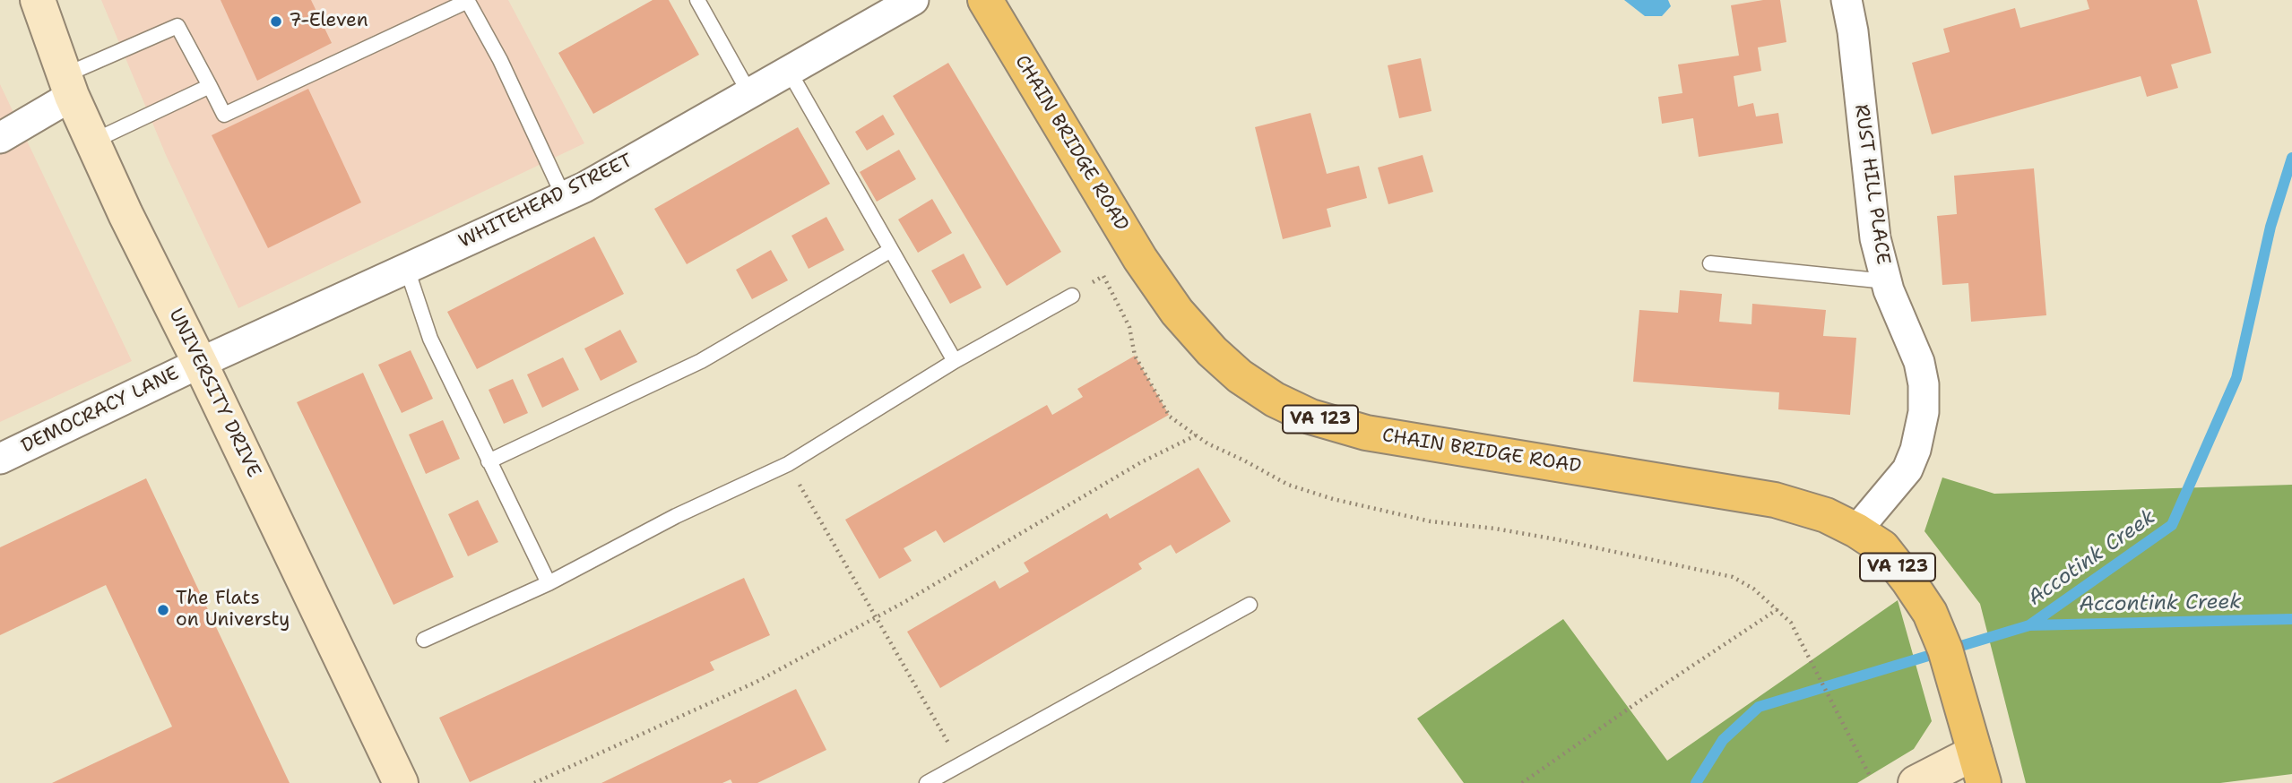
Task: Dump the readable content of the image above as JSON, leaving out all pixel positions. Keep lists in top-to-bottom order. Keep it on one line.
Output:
{"streets":{"main road":["CHAIN BRIDGE ROAD","VA 123"],"street":["RUST HILL PLACE","WHITEHEAD STREET","UNIVERSITY DRIVE","DEMOCRACY LANE"]},"crossings":[["CHAIN BRIDGE ROAD","RUST HILL PLACE"],["WHITEHEAD STREET","UNIVERSITY DRIVE"],["WHITEHEAD STREET","DEMOCRACY LANE"],["UNIVERSITY DRIVE","DEMOCRACY LANE"]],"water":["Accotink Creek","Accontink Creek"],"places":["7-Eleven","The Flats on Universty"]}
